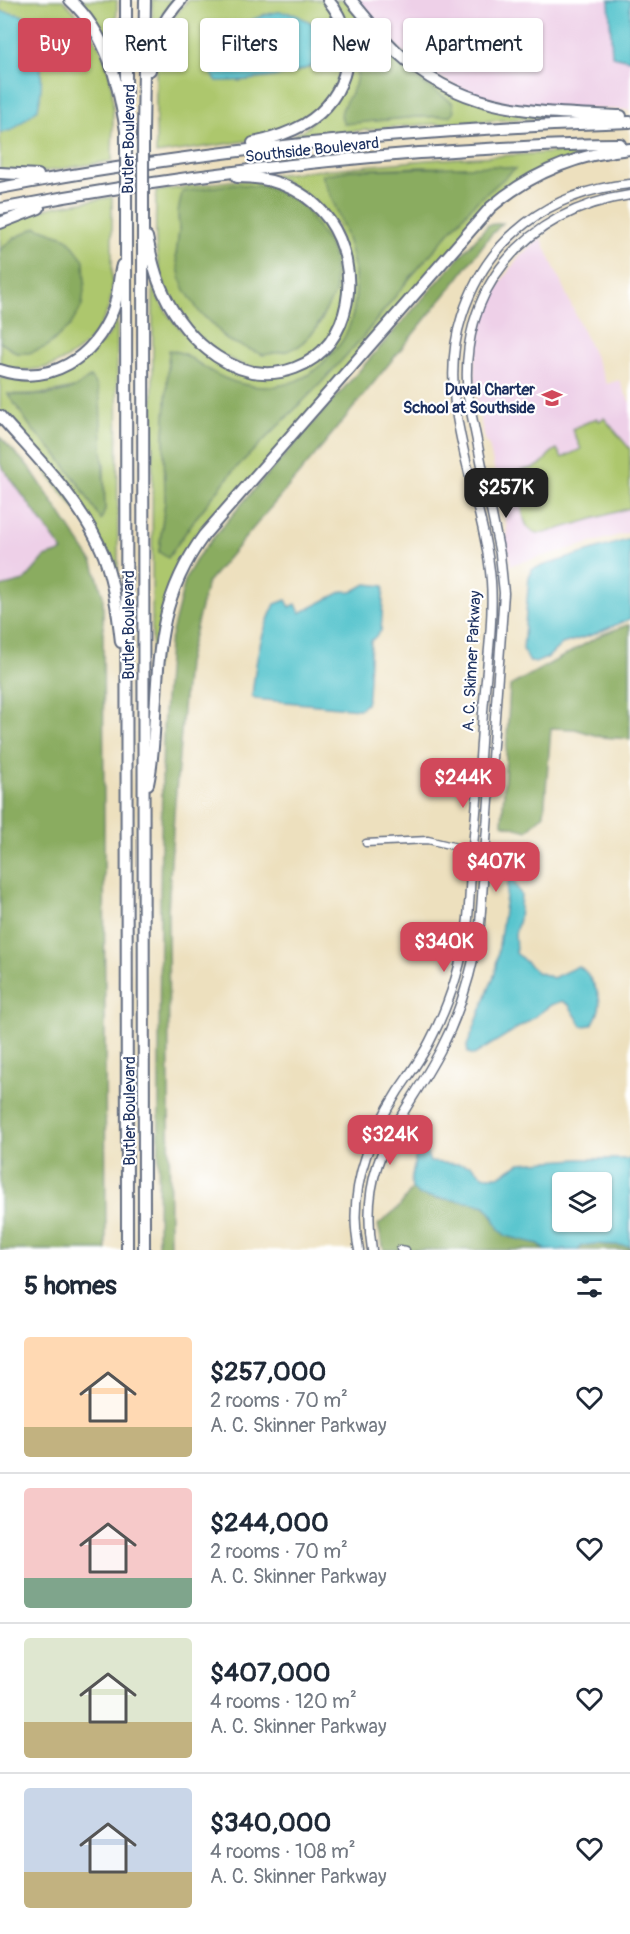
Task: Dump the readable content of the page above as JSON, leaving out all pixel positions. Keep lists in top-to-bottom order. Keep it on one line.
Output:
{"streets":{"highway":["Butler Boulevard","Southside Boulevard"],"main road":["A. C. Skinner Parkway"]},"places":{"school or university":["Duval Charter School at Southside"]},"page":{"chip":["Buy","Rent","Filters","New","Apartment"],"price":["$257K","$244K","$407K","$340K","$324K"],"heading":"5 homes","list":[{"name":"$257,000","note":"2 rooms · 70 m² · A. C. Skinner Parkway"},{"name":"$244,000","note":"2 rooms · 70 m² · A. C. Skinner Parkway"},{"name":"$407,000","note":"4 rooms · 120 m² · A. C. Skinner Parkway"},{"name":"$340,000","note":"4 rooms · 108 m² · A. C. Skinner Parkway"}]}}
